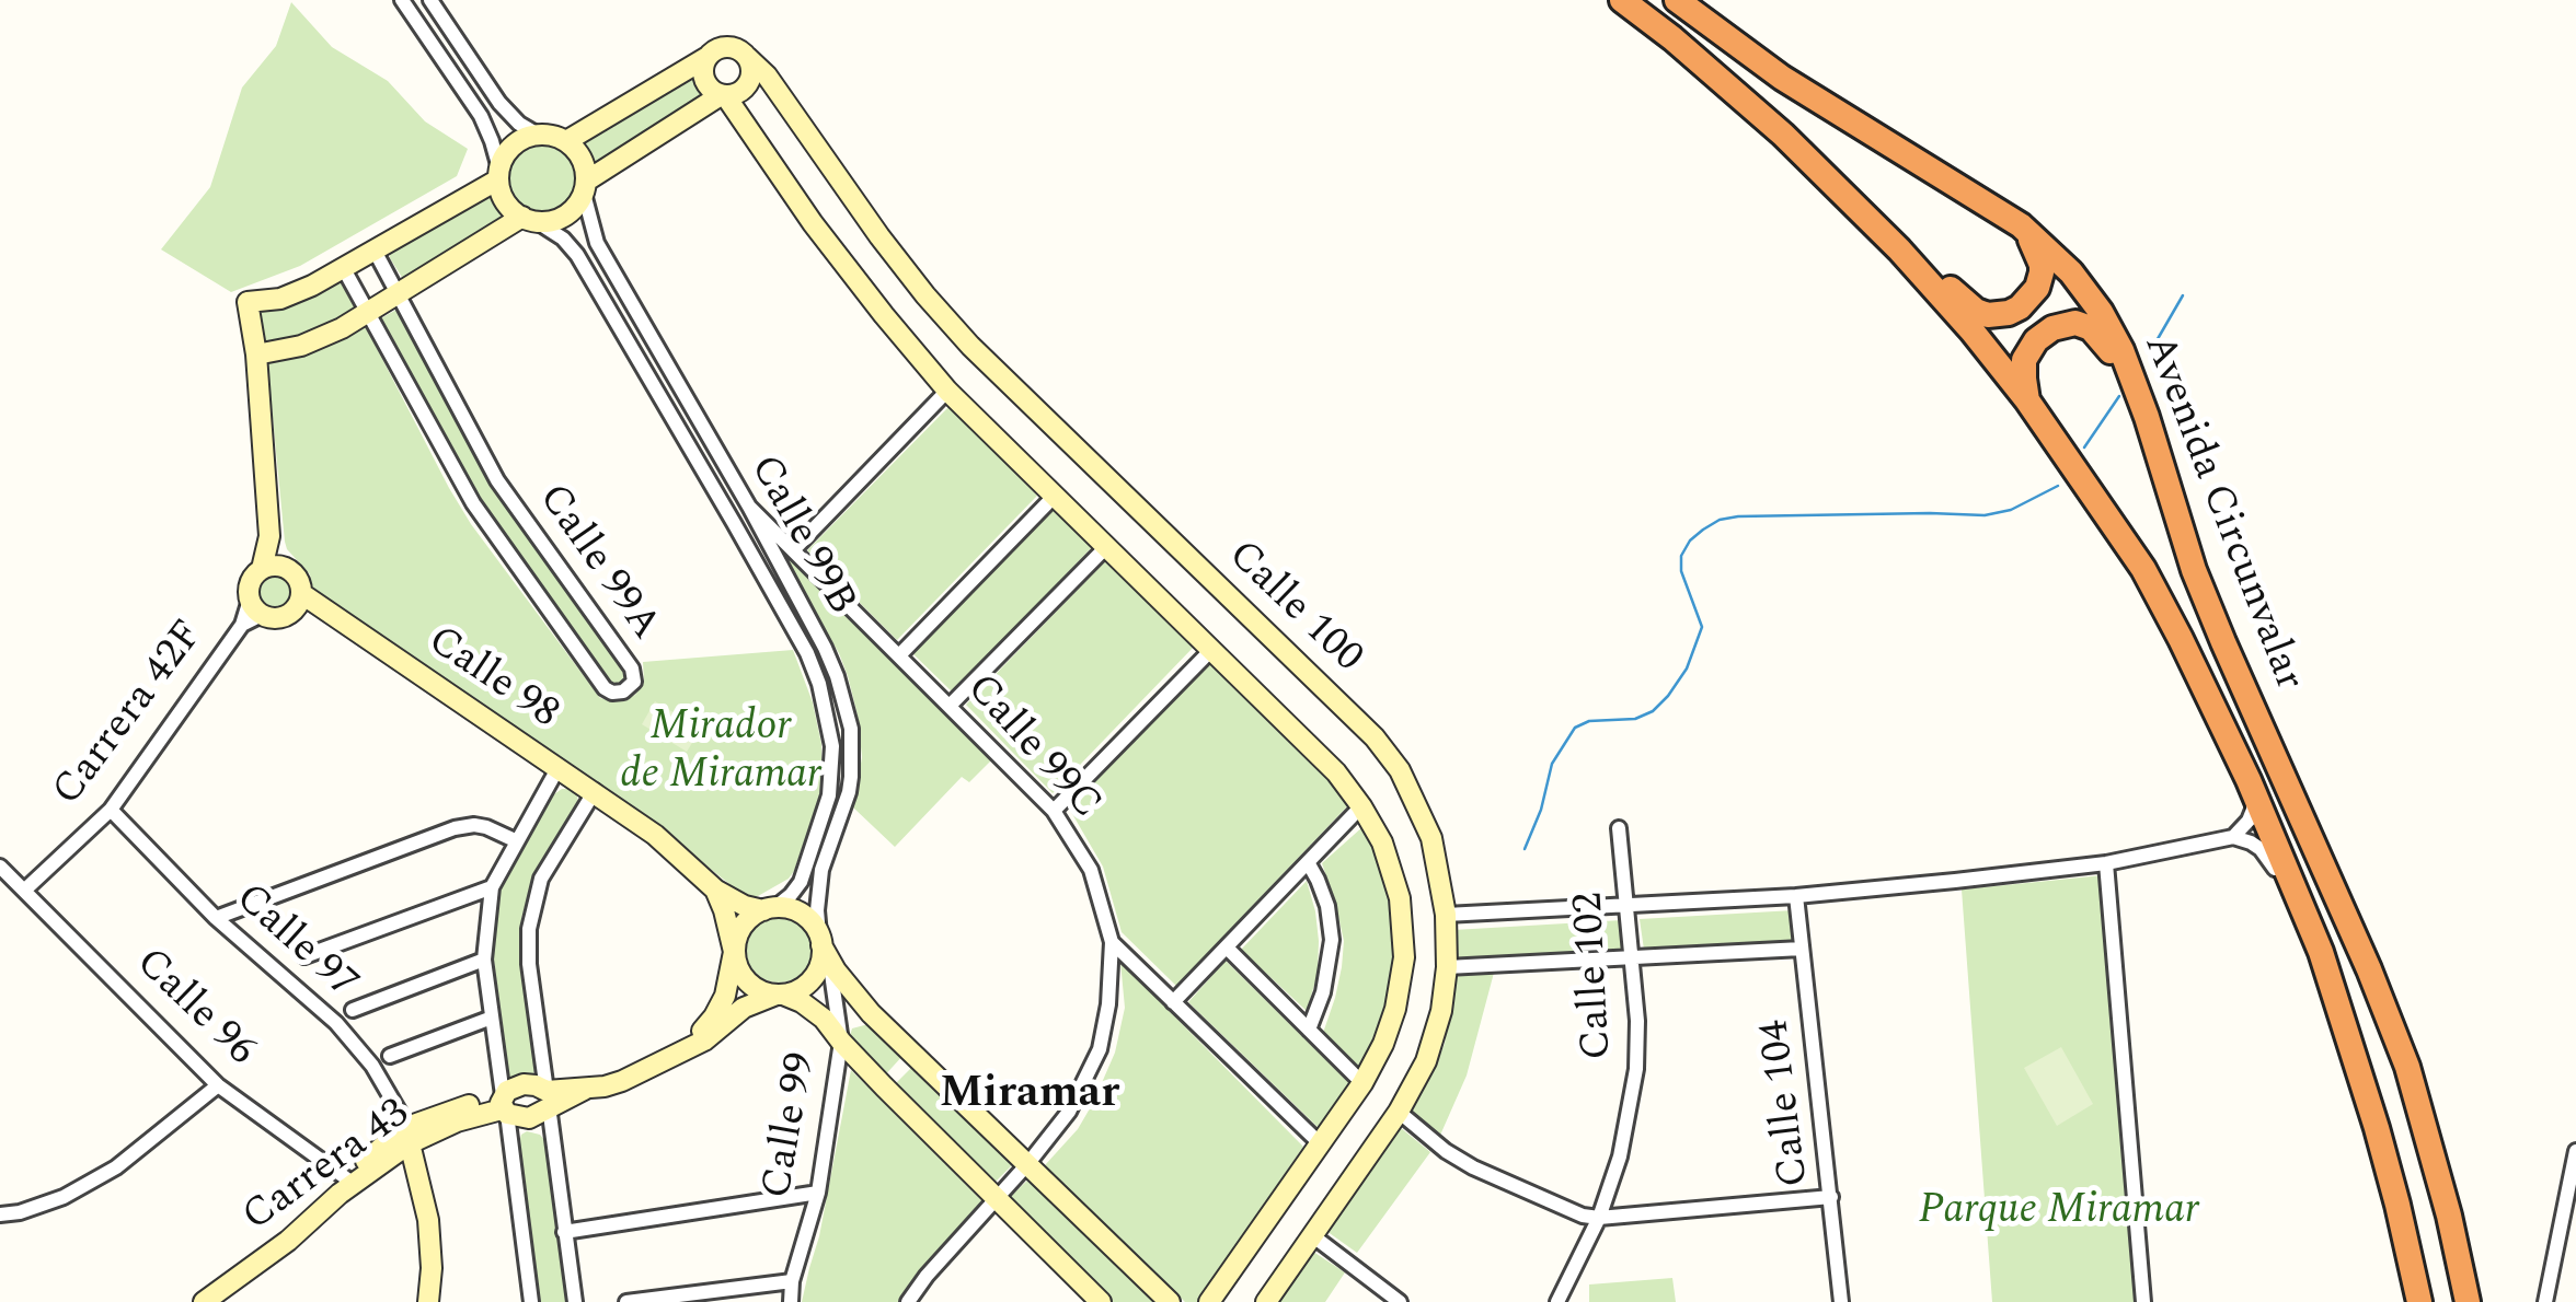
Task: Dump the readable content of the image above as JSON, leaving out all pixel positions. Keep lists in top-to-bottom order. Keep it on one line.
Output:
{"streets":{"highway":["Avenida Circunvalar"],"street":["Calle 99B","Calle 99A","Calle 100","Calle 98","Carrera 42F","Calle 99C","Calle 97","Calle 102","Calle 96","Calle 104","Calle 99","Carrera 43"]},"crossings":[["Calle 99B","Calle 99C"],["Calle 99B","Calle 99"],["Calle 98","Carrera 42F"],["Calle 98","Carrera 43"],["Carrera 42F","Calle 97"],["Carrera 42F","Calle 96"],["Calle 97","Carrera 43"],["Calle 96","Carrera 43"]],"districts":["Miramar"],"parks":["Mirador de Miramar","Parque Miramar"]}
